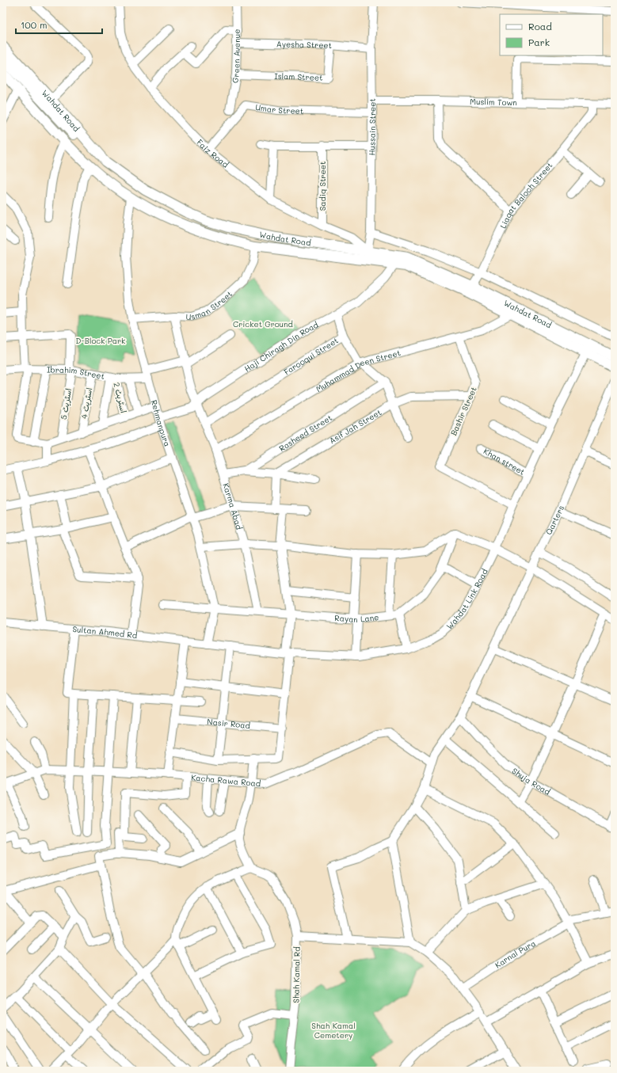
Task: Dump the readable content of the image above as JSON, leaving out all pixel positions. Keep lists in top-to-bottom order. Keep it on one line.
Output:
{"streets":{"main road":["Wahdat Road"],"street":["Ayesha Street","Green Avenue","Islam Street","Muslim Town","Umar Street","Hussain Street","Faiz Road","Sadiq Street","Liaqat Baloch Street","Usman Street","Haji Chiragh Din Road","Farooqui Street","Muhammad Deen Street","Ibrahim Street","اسٹریٹ 2","اسٹریٹ 4","اسٹریٹ 5","Bashir Street","Rehmanpura","Asif Jah Street","Rasheed Street","Khan street","Karma Abad","Qarters","Wahdat Link Road","Rayan Lane","Sultan Ahmed Rd","Nasir Road","Kacha Rawa Road","Shuja Road","Karnal Pura","Shah Kamal Rd"]},"crossings":[["Ayesha Street","Green Avenue"],["Ayesha Street","Islam Street"],["Ayesha Street","Hussain Street"],["Green Avenue","Islam Street"],["Muslim Town","Hussain Street"],["Muslim Town","Liaqat Baloch Street"],["Umar Street","Hussain Street"],["Umar Street","Faiz Road"],["Wahdat Road","Hussain Street"],["Wahdat Road","Faiz Road"],["Wahdat Road","Liaqat Baloch Street"],["Wahdat Road","Usman Street"],["Wahdat Road","Haji Chiragh Din Road"],["Wahdat Road","Muhammad Deen Street"],["Wahdat Road","Rehmanpura"],["Wahdat Road","Wahdat Link Road"],["Hussain Street","Faiz Road"],["Faiz Road","Sadiq Street"],["Usman Street","Rehmanpura"],["Usman Street","Karma Abad"],["Haji Chiragh Din Road","Rehmanpura"],["Haji Chiragh Din Road","Karma Abad"],["Farooqui Street","Muhammad Deen Street"],["Farooqui Street","Asif Jah Street"],["Farooqui Street","Rasheed Street"],["Farooqui Street","Karma Abad"],["Muhammad Deen Street","Bashir Street"],["Muhammad Deen Street","Karma Abad"],["Ibrahim Street","اسٹریٹ 2"],["Ibrahim Street","اسٹریٹ 4"],["Ibrahim Street","اسٹریٹ 5"],["Ibrahim Street","Rehmanpura"],["Ibrahim Street","Karma Abad"],["Bashir Street","Asif Jah Street"],["Bashir Street","Wahdat Link Road"],["Rehmanpura","Wahdat Link Road"],["Rehmanpura","Rayan Lane"],["Rehmanpura","Sultan Ahmed Rd"],["Rasheed Street","Karma Abad"],["Khan street","Wahdat Link Road"],["Karma Abad","Rayan Lane"],["Qarters","Shuja Road"],["Wahdat Link Road","Sultan Ahmed Rd"]],"parks":["Cricket Ground","D-Block Park","Shah Kamal Cemetery"],"legend":["Road","Park"],"scale_bar":"100 m"}
